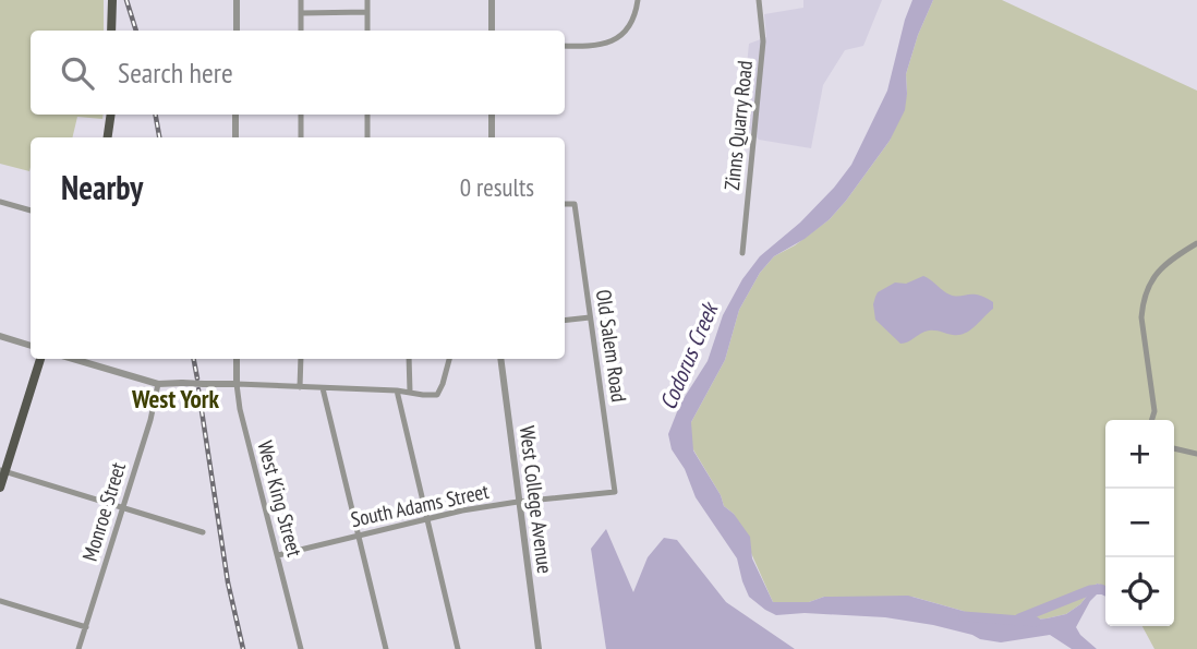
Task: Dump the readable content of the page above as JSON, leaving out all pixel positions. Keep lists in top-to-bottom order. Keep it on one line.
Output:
{"streets":{"street":["Zinns Quarry Road","Old Salem Road","West King Street","West College Avenue","South Adams Street","Monroe Street"]},"crossings":[["Old Salem Road","South Adams Street"],["West King Street","South Adams Street"],["West College Avenue","South Adams Street"]],"districts":["West York"],"water":["Codorus Creek"],"page":{"search":"Search here","heading":["Nearby","0 results"],"map_buttons":["+","−"]}}
